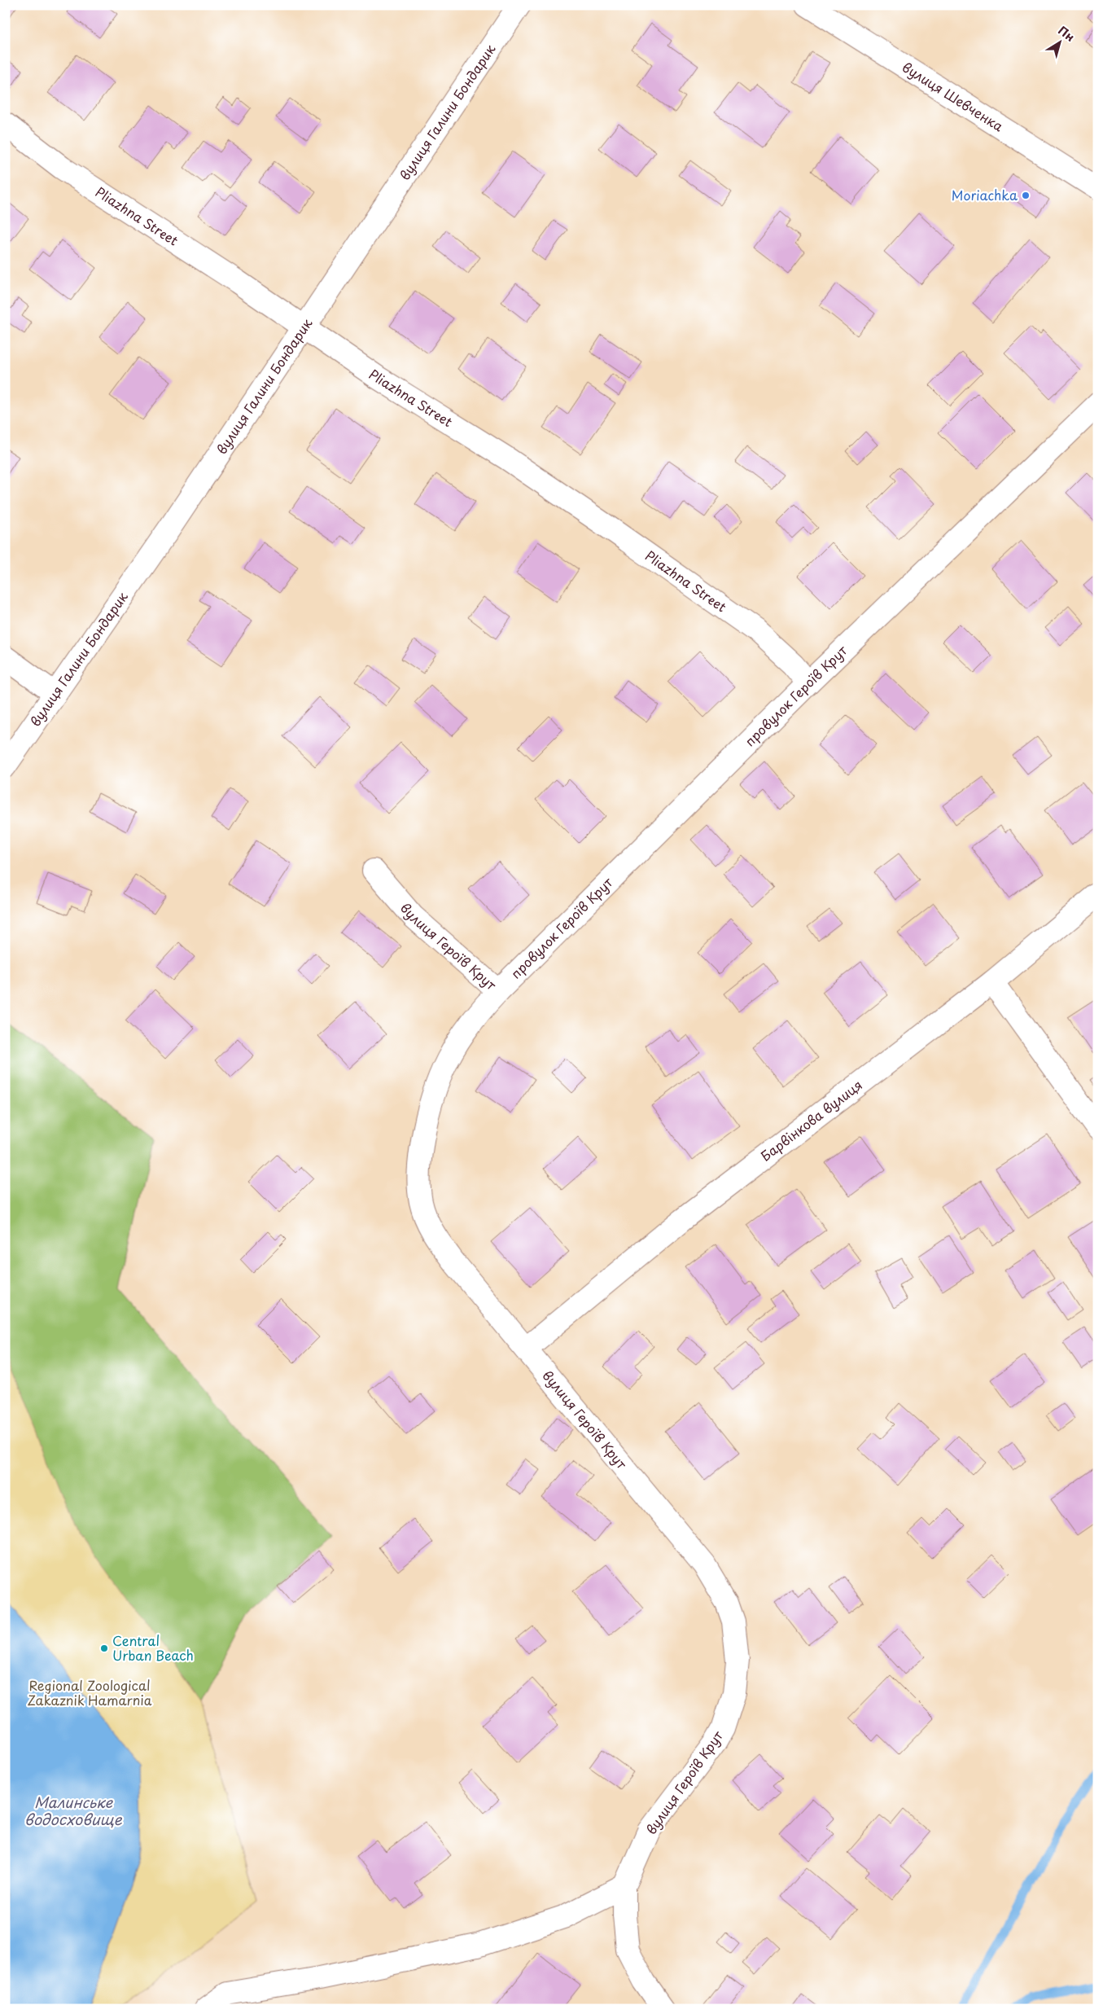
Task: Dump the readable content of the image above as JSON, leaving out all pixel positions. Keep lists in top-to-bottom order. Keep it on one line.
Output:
{"streets":{"street":["вулиця Шевченка","вулиця Галини Бондарик","Pliazhna Street","провулок Героїв Крут","вулиця Героїв Крут","Барвінкова вулиця"]},"crossings":[["вулиця Галини Бондарик","Pliazhna Street"],["Pliazhna Street","провулок Героїв Крут"],["провулок Героїв Крут","вулиця Героїв Крут"],["вулиця Героїв Крут","Барвінкова вулиця"]],"water":["Малинське водосховище"],"parks":["Regional Zoological Zakaznik Hamarnia"],"places":["Moriachka","Central Urban Beach"],"north":"top right"}
